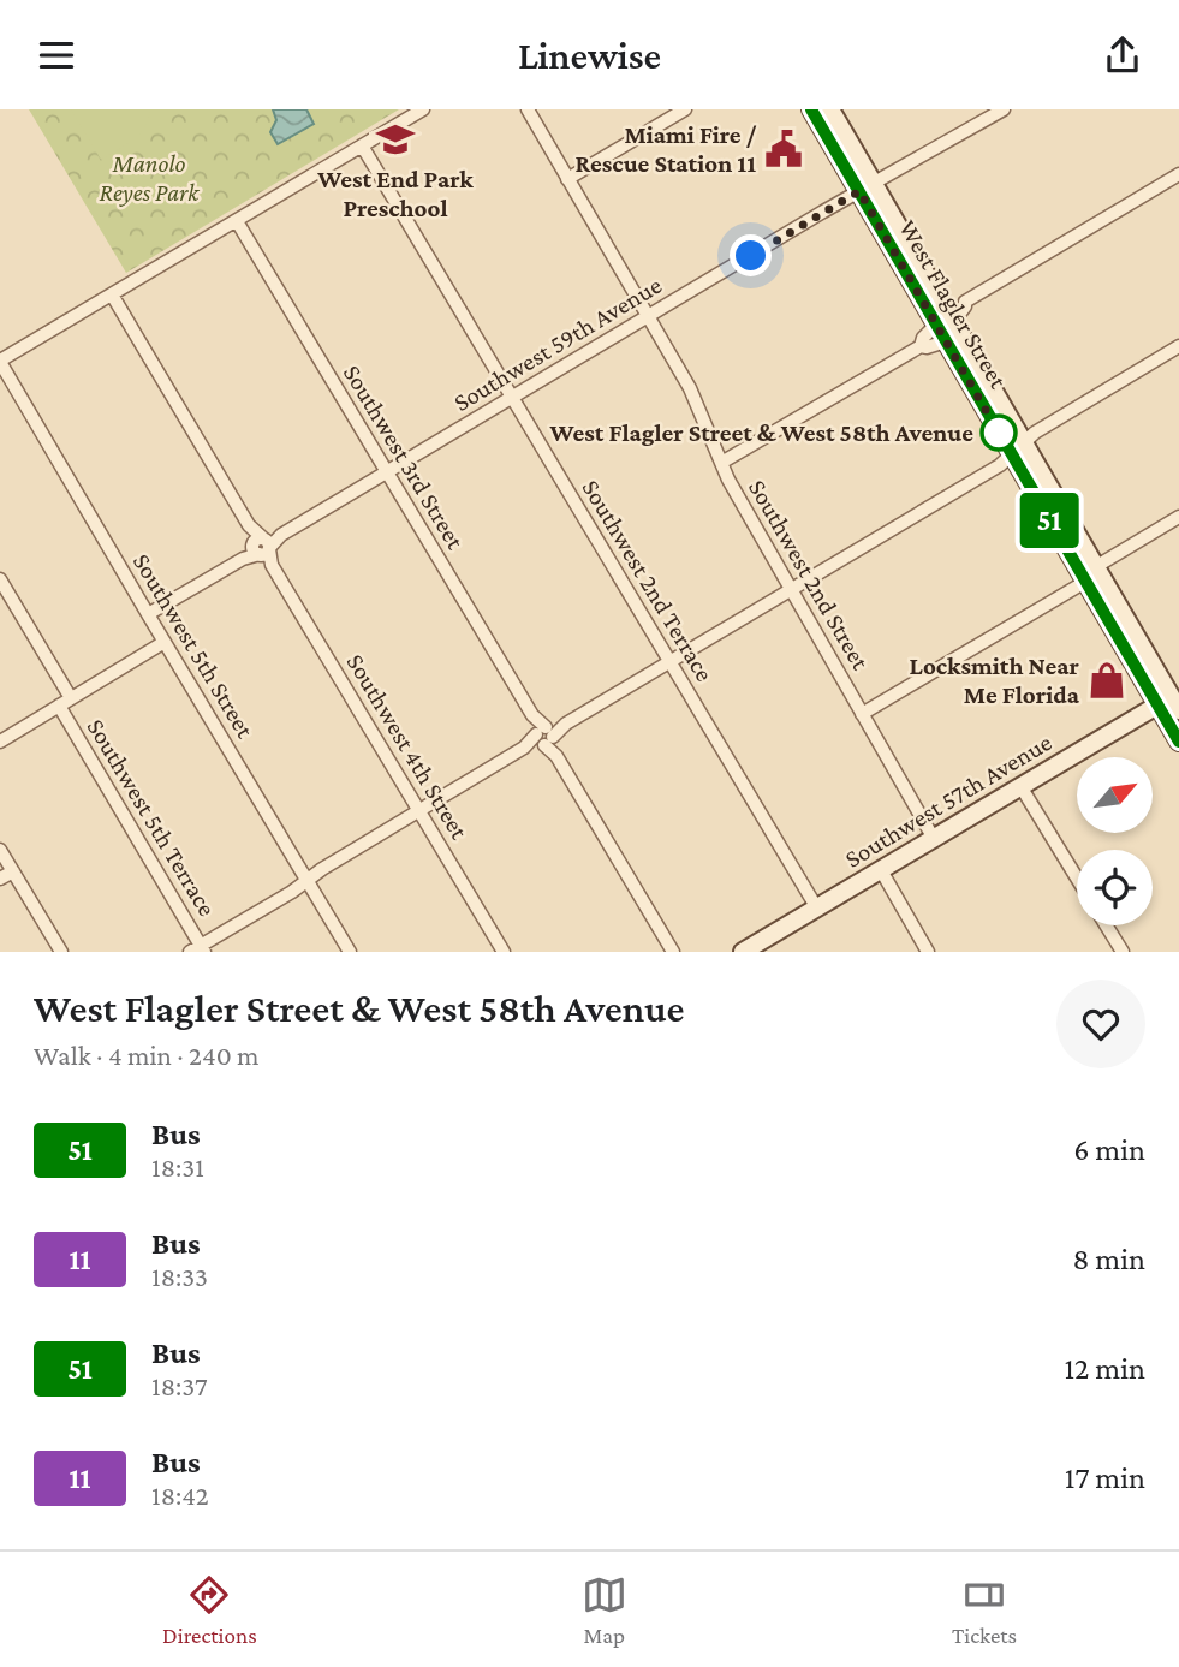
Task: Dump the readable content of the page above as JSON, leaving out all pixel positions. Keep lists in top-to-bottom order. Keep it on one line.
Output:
{"streets":{"main road":["West Flagler Street","Southwest 57th Avenue"],"street":["Southwest 59th Avenue","Southwest 3rd Street","Southwest 2nd Street","Southwest 2nd Terrace","Southwest 5th Street","Southwest 4th Street","Southwest 5th Terrace"]},"crossings":[["West Flagler Street","Southwest 59th Avenue"],["West Flagler Street","Southwest 57th Avenue"],["Southwest 59th Avenue","Southwest 3rd Street"],["Southwest 59th Avenue","Southwest 2nd Street"],["Southwest 59th Avenue","Southwest 2nd Terrace"],["Southwest 59th Avenue","Southwest 5th Street"],["Southwest 59th Avenue","Southwest 4th Street"],["Southwest 2nd Street","Southwest 57th Avenue"],["Southwest 2nd Terrace","Southwest 57th Avenue"]],"parks":["Manolo Reyes Park"],"places":{"school or university":["West End Park Preschool"],"public building":["Miami Fire / Rescue Station 11"],"other":["West Flagler Street & West 58th Avenue"],"shop":["Locksmith Near Me Florida"]},"lines":["bus line 51"],"north":"top right","page":{"header":"Linewise","on_map":"51","heading":["West Flagler Street & West 58th Avenue","Walk · 4 min · 240 m"],"list":[{"mark":"51","name":"Bus","note":"18:31","value":"6 min"},{"mark":"11","name":"Bus","note":"18:33","value":"8 min"},{"mark":"51","name":"Bus","note":"18:37","value":"12 min"},{"mark":"11","name":"Bus","note":"18:42","value":"17 min"}],"tabs":["Directions","Map","Tickets"]}}
